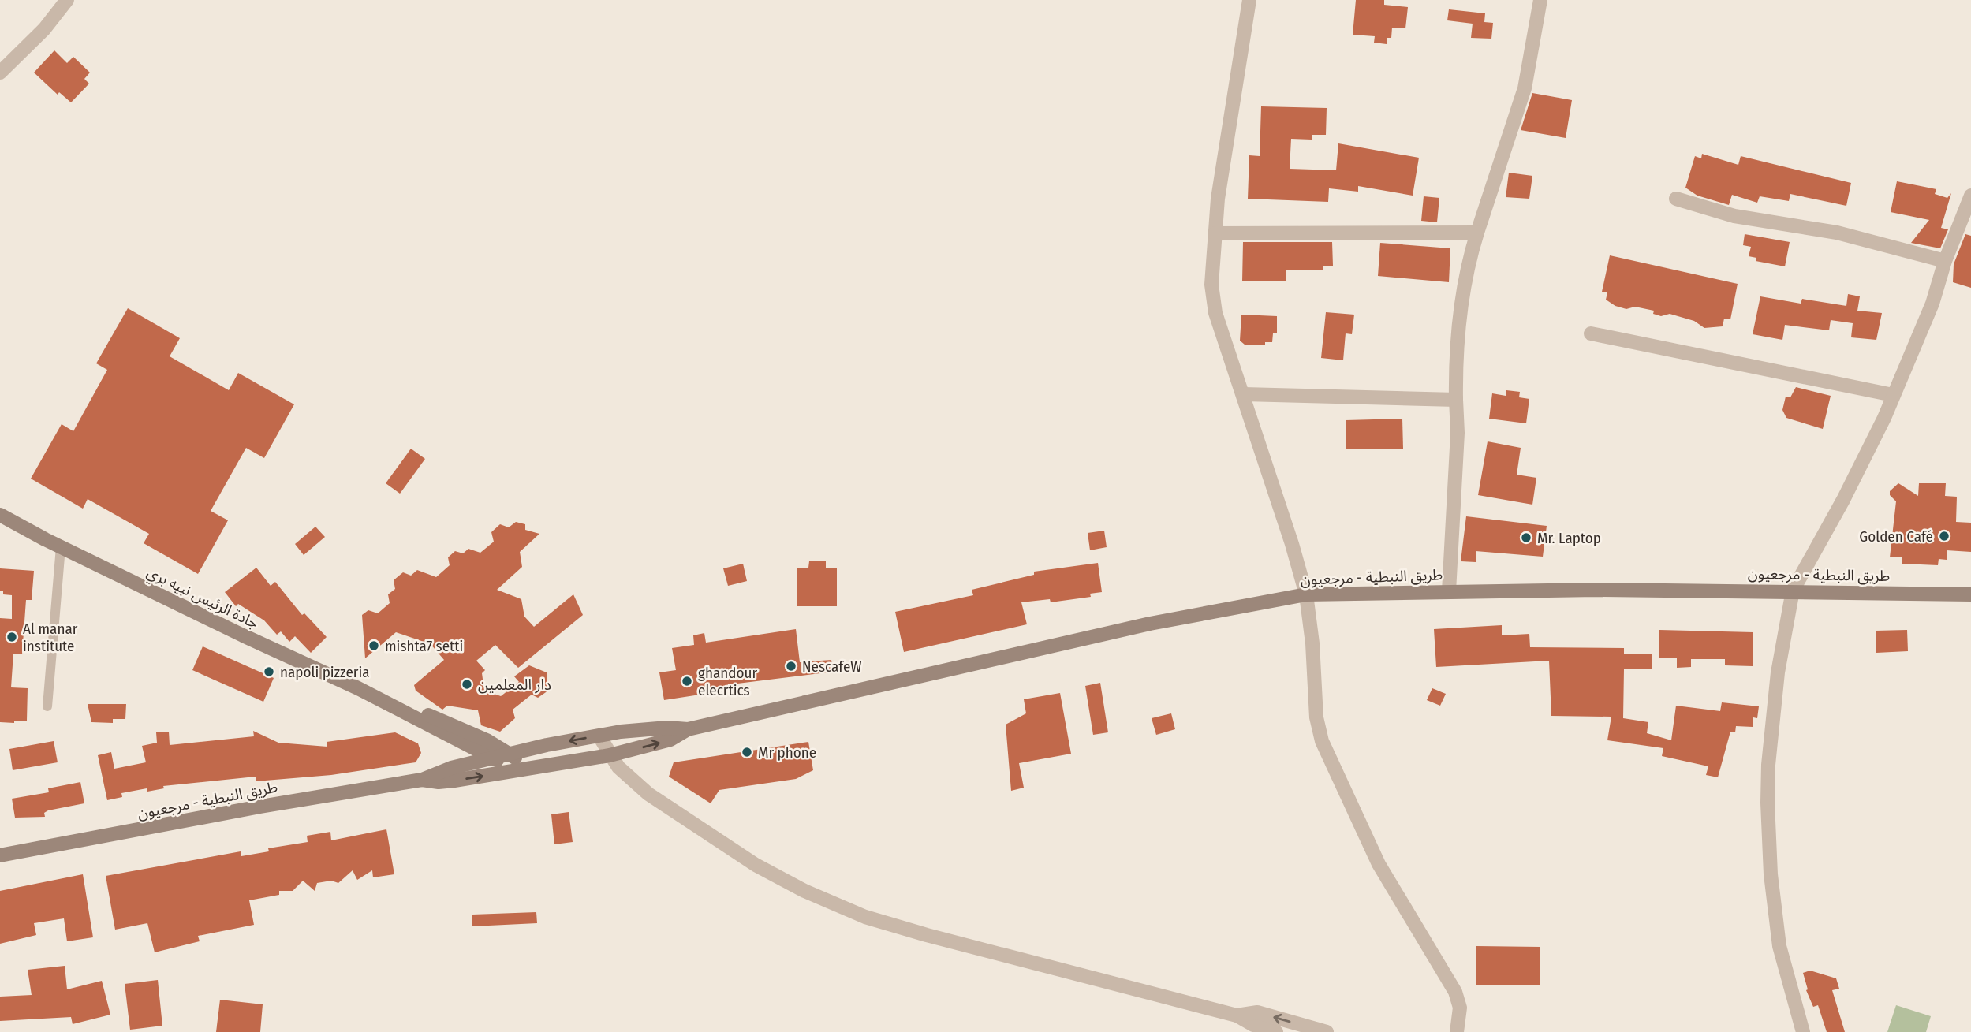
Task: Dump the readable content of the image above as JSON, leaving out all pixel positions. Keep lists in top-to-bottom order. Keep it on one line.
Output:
{"streets":{"main road":["طريق النبطية - مرجعيون","جادة الرئيس نبيه بري"]},"crossings":[["طريق النبطية - مرجعيون","جادة الرئيس نبيه بري"]],"places":["Golden Café","Mr. Laptop","Al manar institute","mishta7 setti","NescafeW","napoli pizzeria","ghandour elecrtics","دار المعلمين","Mr phone"]}
